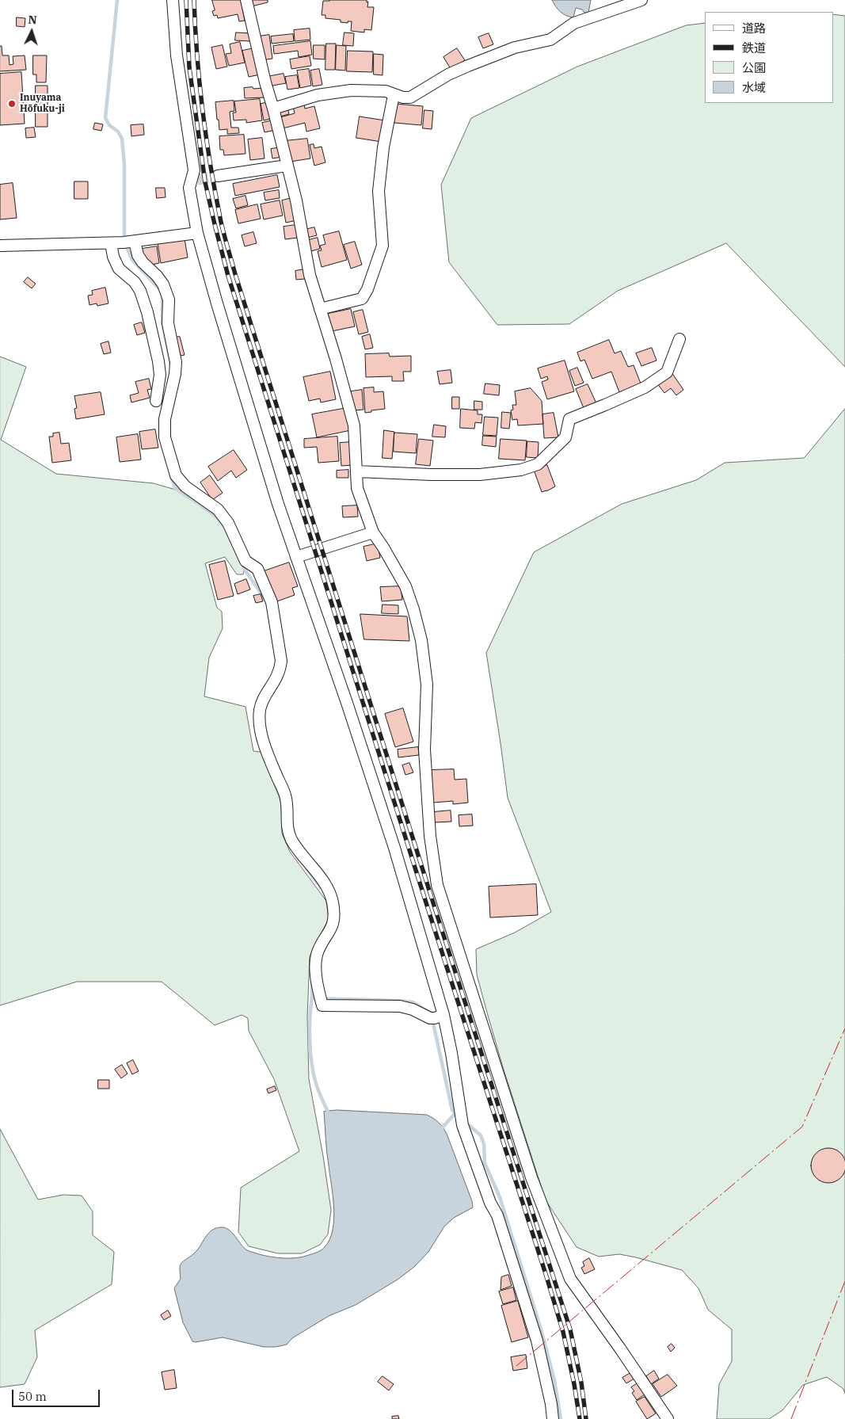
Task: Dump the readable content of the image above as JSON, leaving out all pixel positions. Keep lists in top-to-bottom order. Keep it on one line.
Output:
{"places":["Inuyama Hōfuku-ji"],"legend":["道路","鉄道","公園","水域"],"scale_bar":"50 m","north":"top"}
